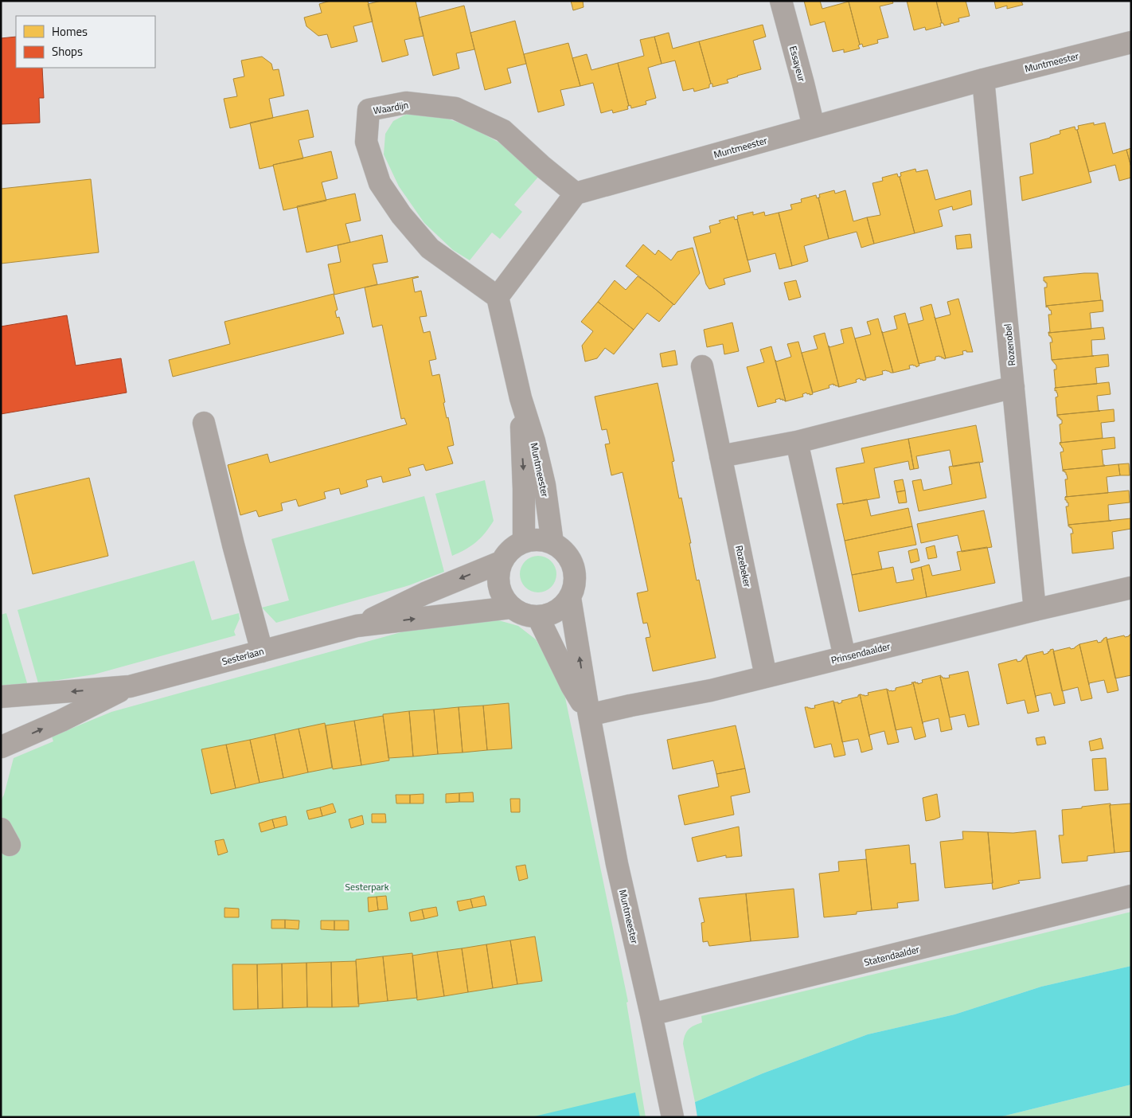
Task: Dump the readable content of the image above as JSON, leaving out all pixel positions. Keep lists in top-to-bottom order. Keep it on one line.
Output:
{"streets":{"street":["Muntmeester","Essayeur","Waardijn","Rozenobel","Rozebeker","Prinsendaalder","Sesterlaan","Statendaalder"]},"crossings":[["Muntmeester","Essayeur"],["Muntmeester","Waardijn"],["Muntmeester","Rozenobel"],["Muntmeester","Prinsendaalder"],["Muntmeester","Sesterlaan"],["Muntmeester","Statendaalder"],["Rozenobel","Prinsendaalder"],["Rozebeker","Prinsendaalder"]],"parks":["Sesterpark"],"legend":["Homes","Shops"]}
